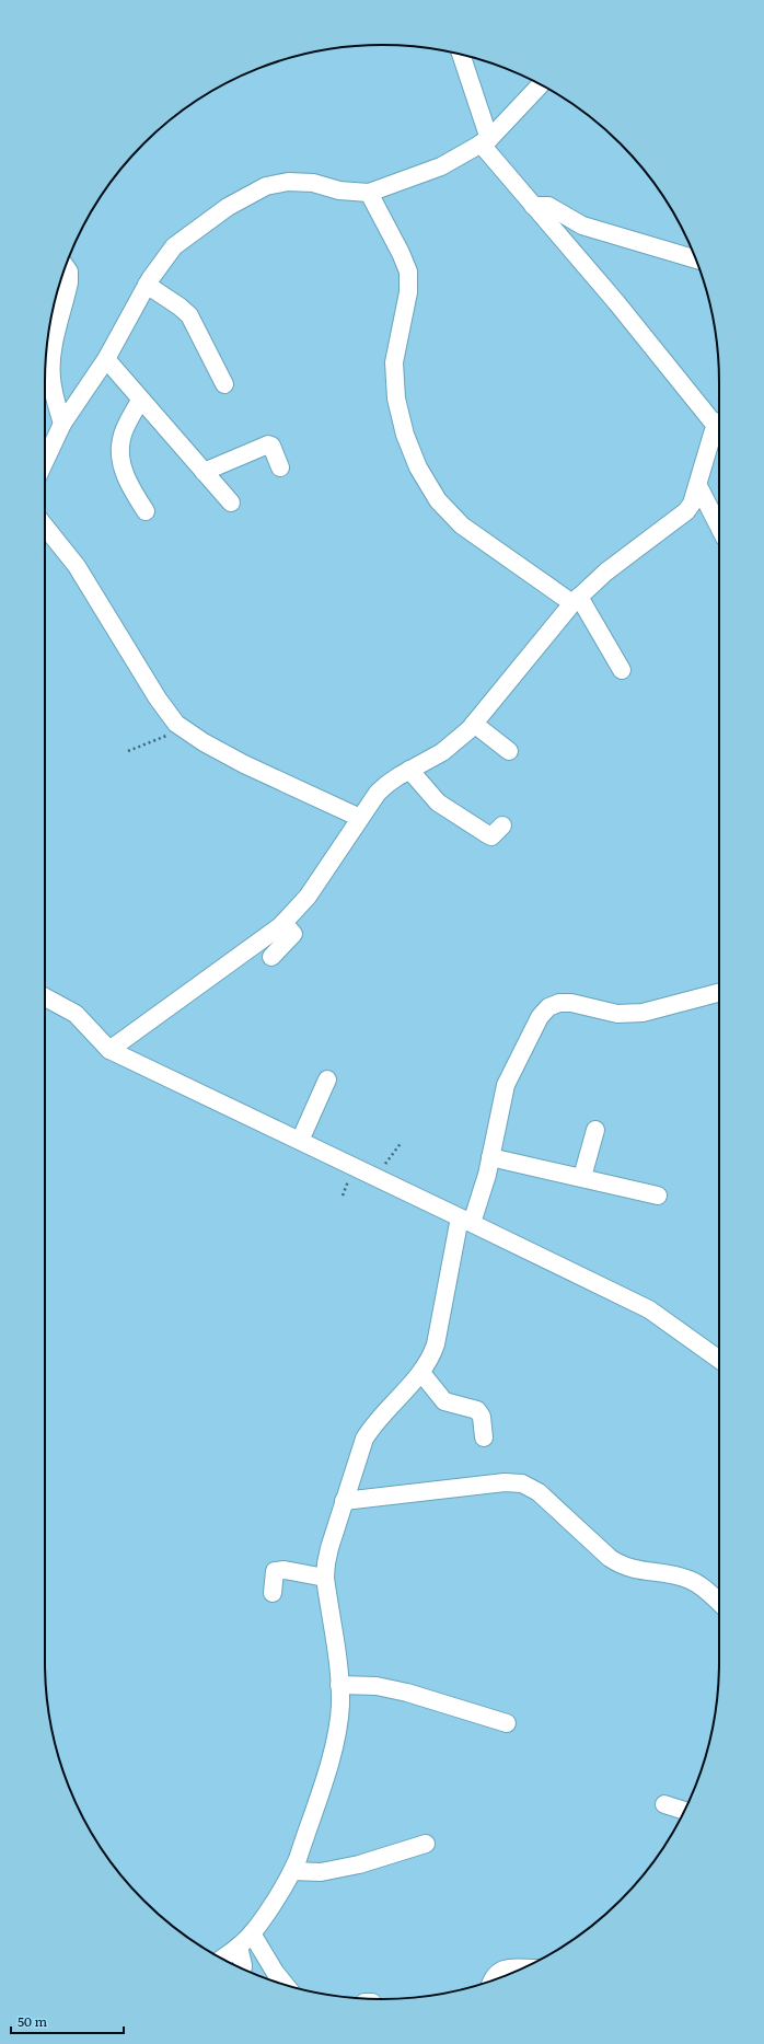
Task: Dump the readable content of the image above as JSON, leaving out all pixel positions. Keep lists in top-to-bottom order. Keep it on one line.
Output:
{"scale_bar":"50 m"}
